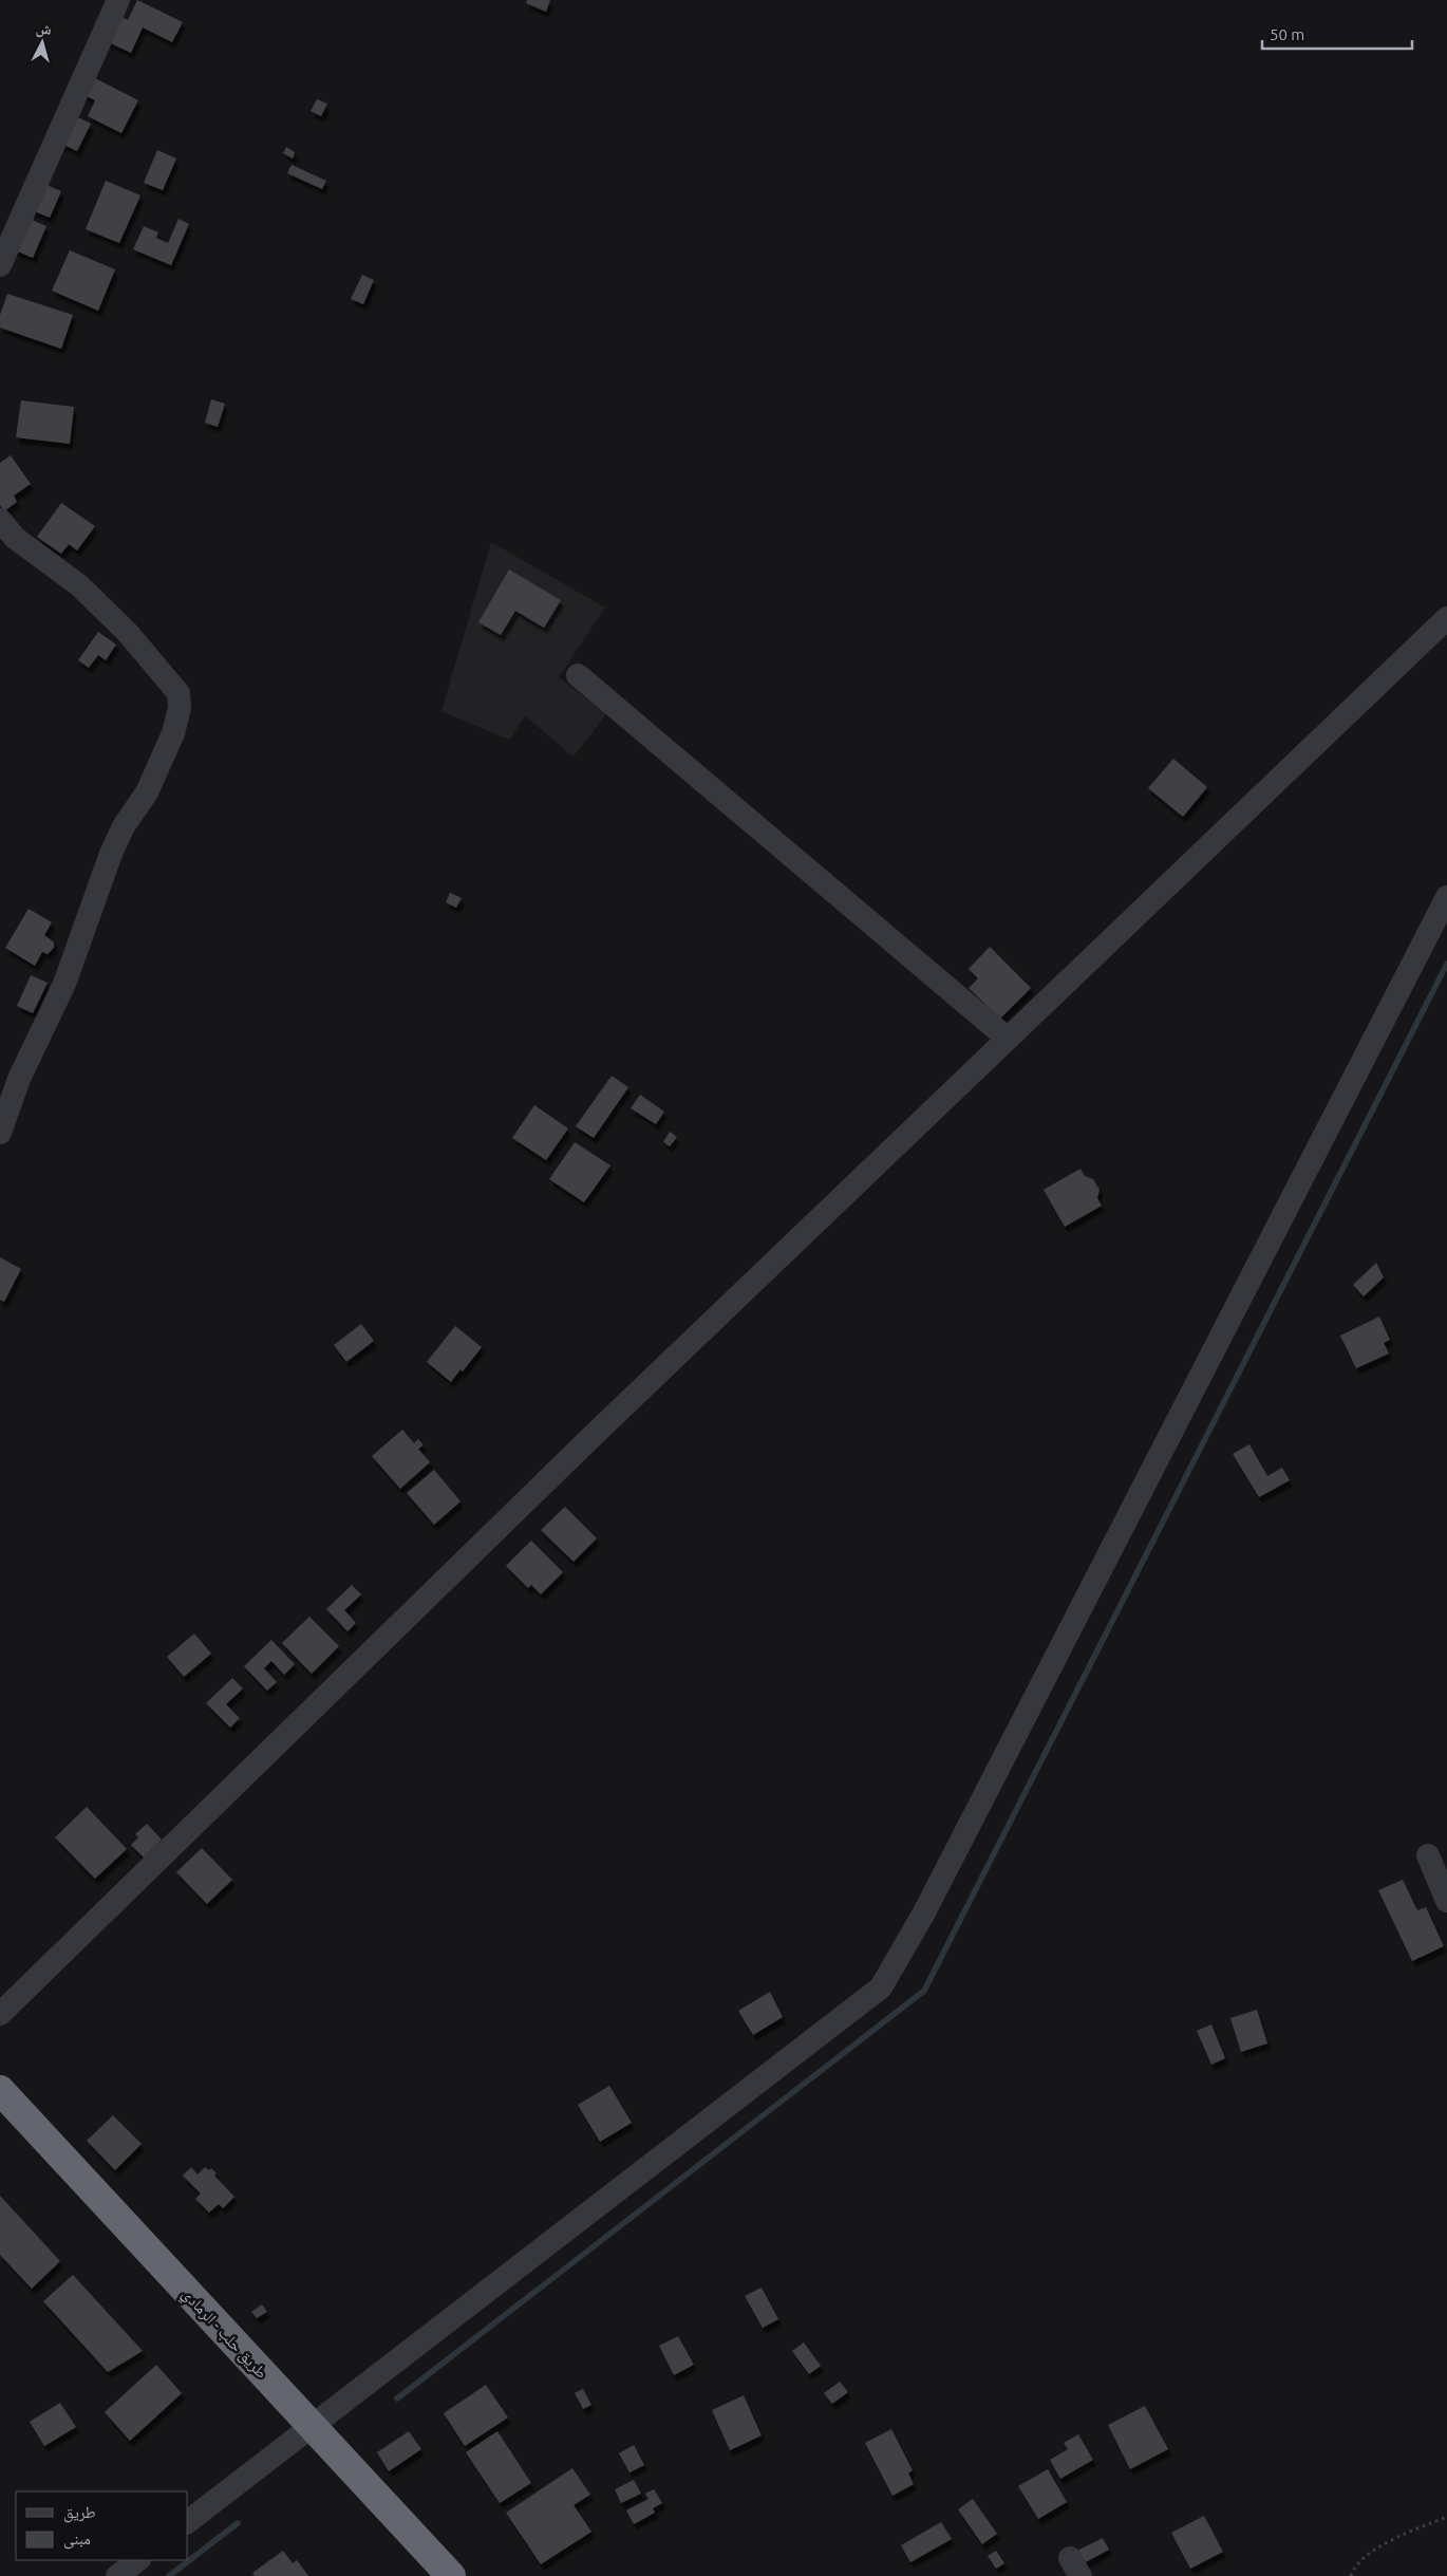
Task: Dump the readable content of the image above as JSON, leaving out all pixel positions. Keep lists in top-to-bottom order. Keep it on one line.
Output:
{"streets":{"highway":["طريق حلب - الرمادي"]},"legend":["طريق","مبنى"],"scale_bar":"50 m","north":"top"}
